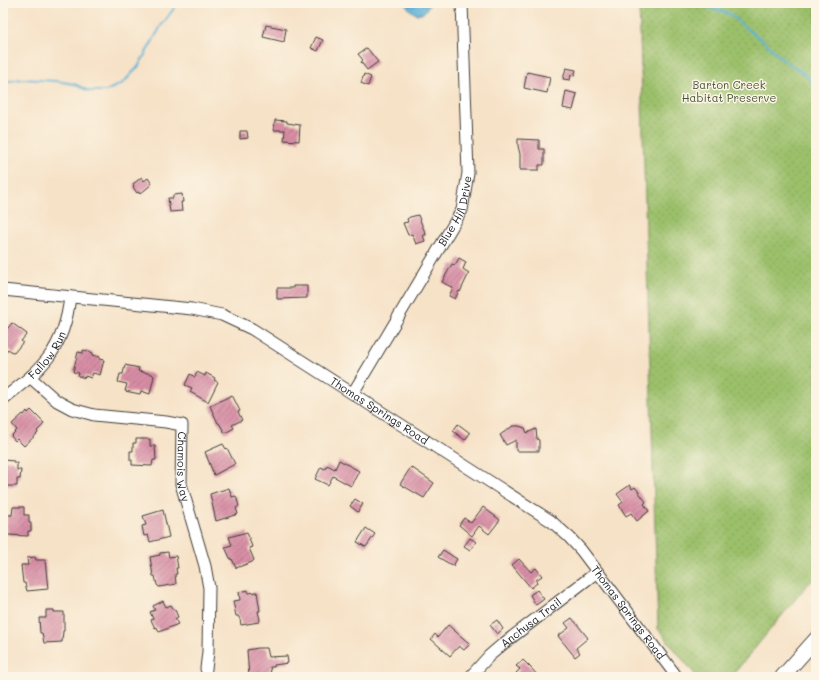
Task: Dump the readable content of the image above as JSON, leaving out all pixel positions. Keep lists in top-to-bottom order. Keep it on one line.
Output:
{"streets":{"street":["Blue Hill Drive","Fallow Run","Thomas Springs Road","Chamois Way","Anchusa Trail"]},"crossings":[["Blue Hill Drive","Thomas Springs Road"],["Fallow Run","Thomas Springs Road"],["Fallow Run","Chamois Way"],["Thomas Springs Road","Anchusa Trail"]],"parks":["Barton Creek Habitat Preserve"]}
